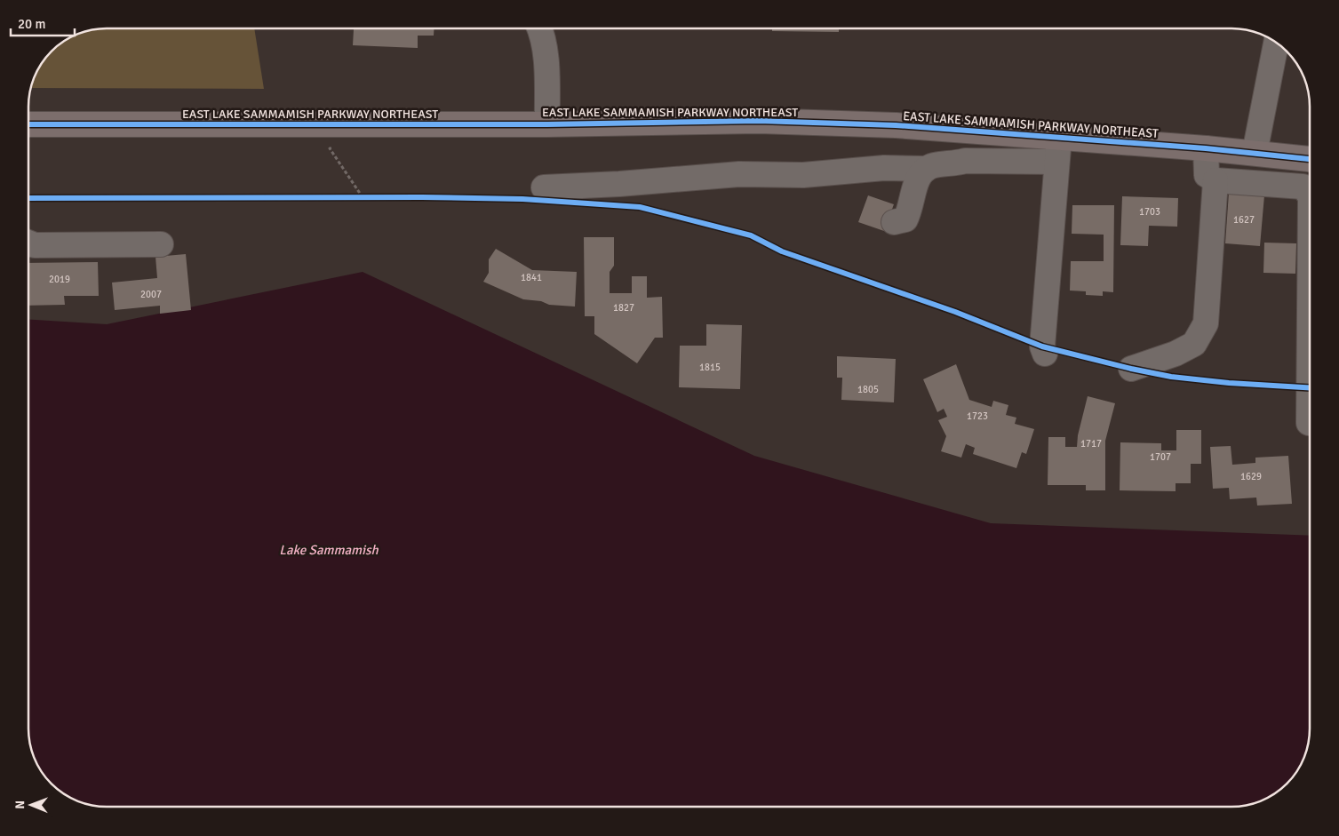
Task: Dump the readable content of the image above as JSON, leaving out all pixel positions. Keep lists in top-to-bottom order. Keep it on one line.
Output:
{"streets":{"main road":["EAST LAKE SAMMAMISH PARKWAY NORTHEAST"]},"water":["Lake Sammamish"],"house_numbers":["1703","1627","1841","2019","2007","1827","1815","1805","1723","1717","1707","1629"],"scale_bar":"20 m","north":"left"}
